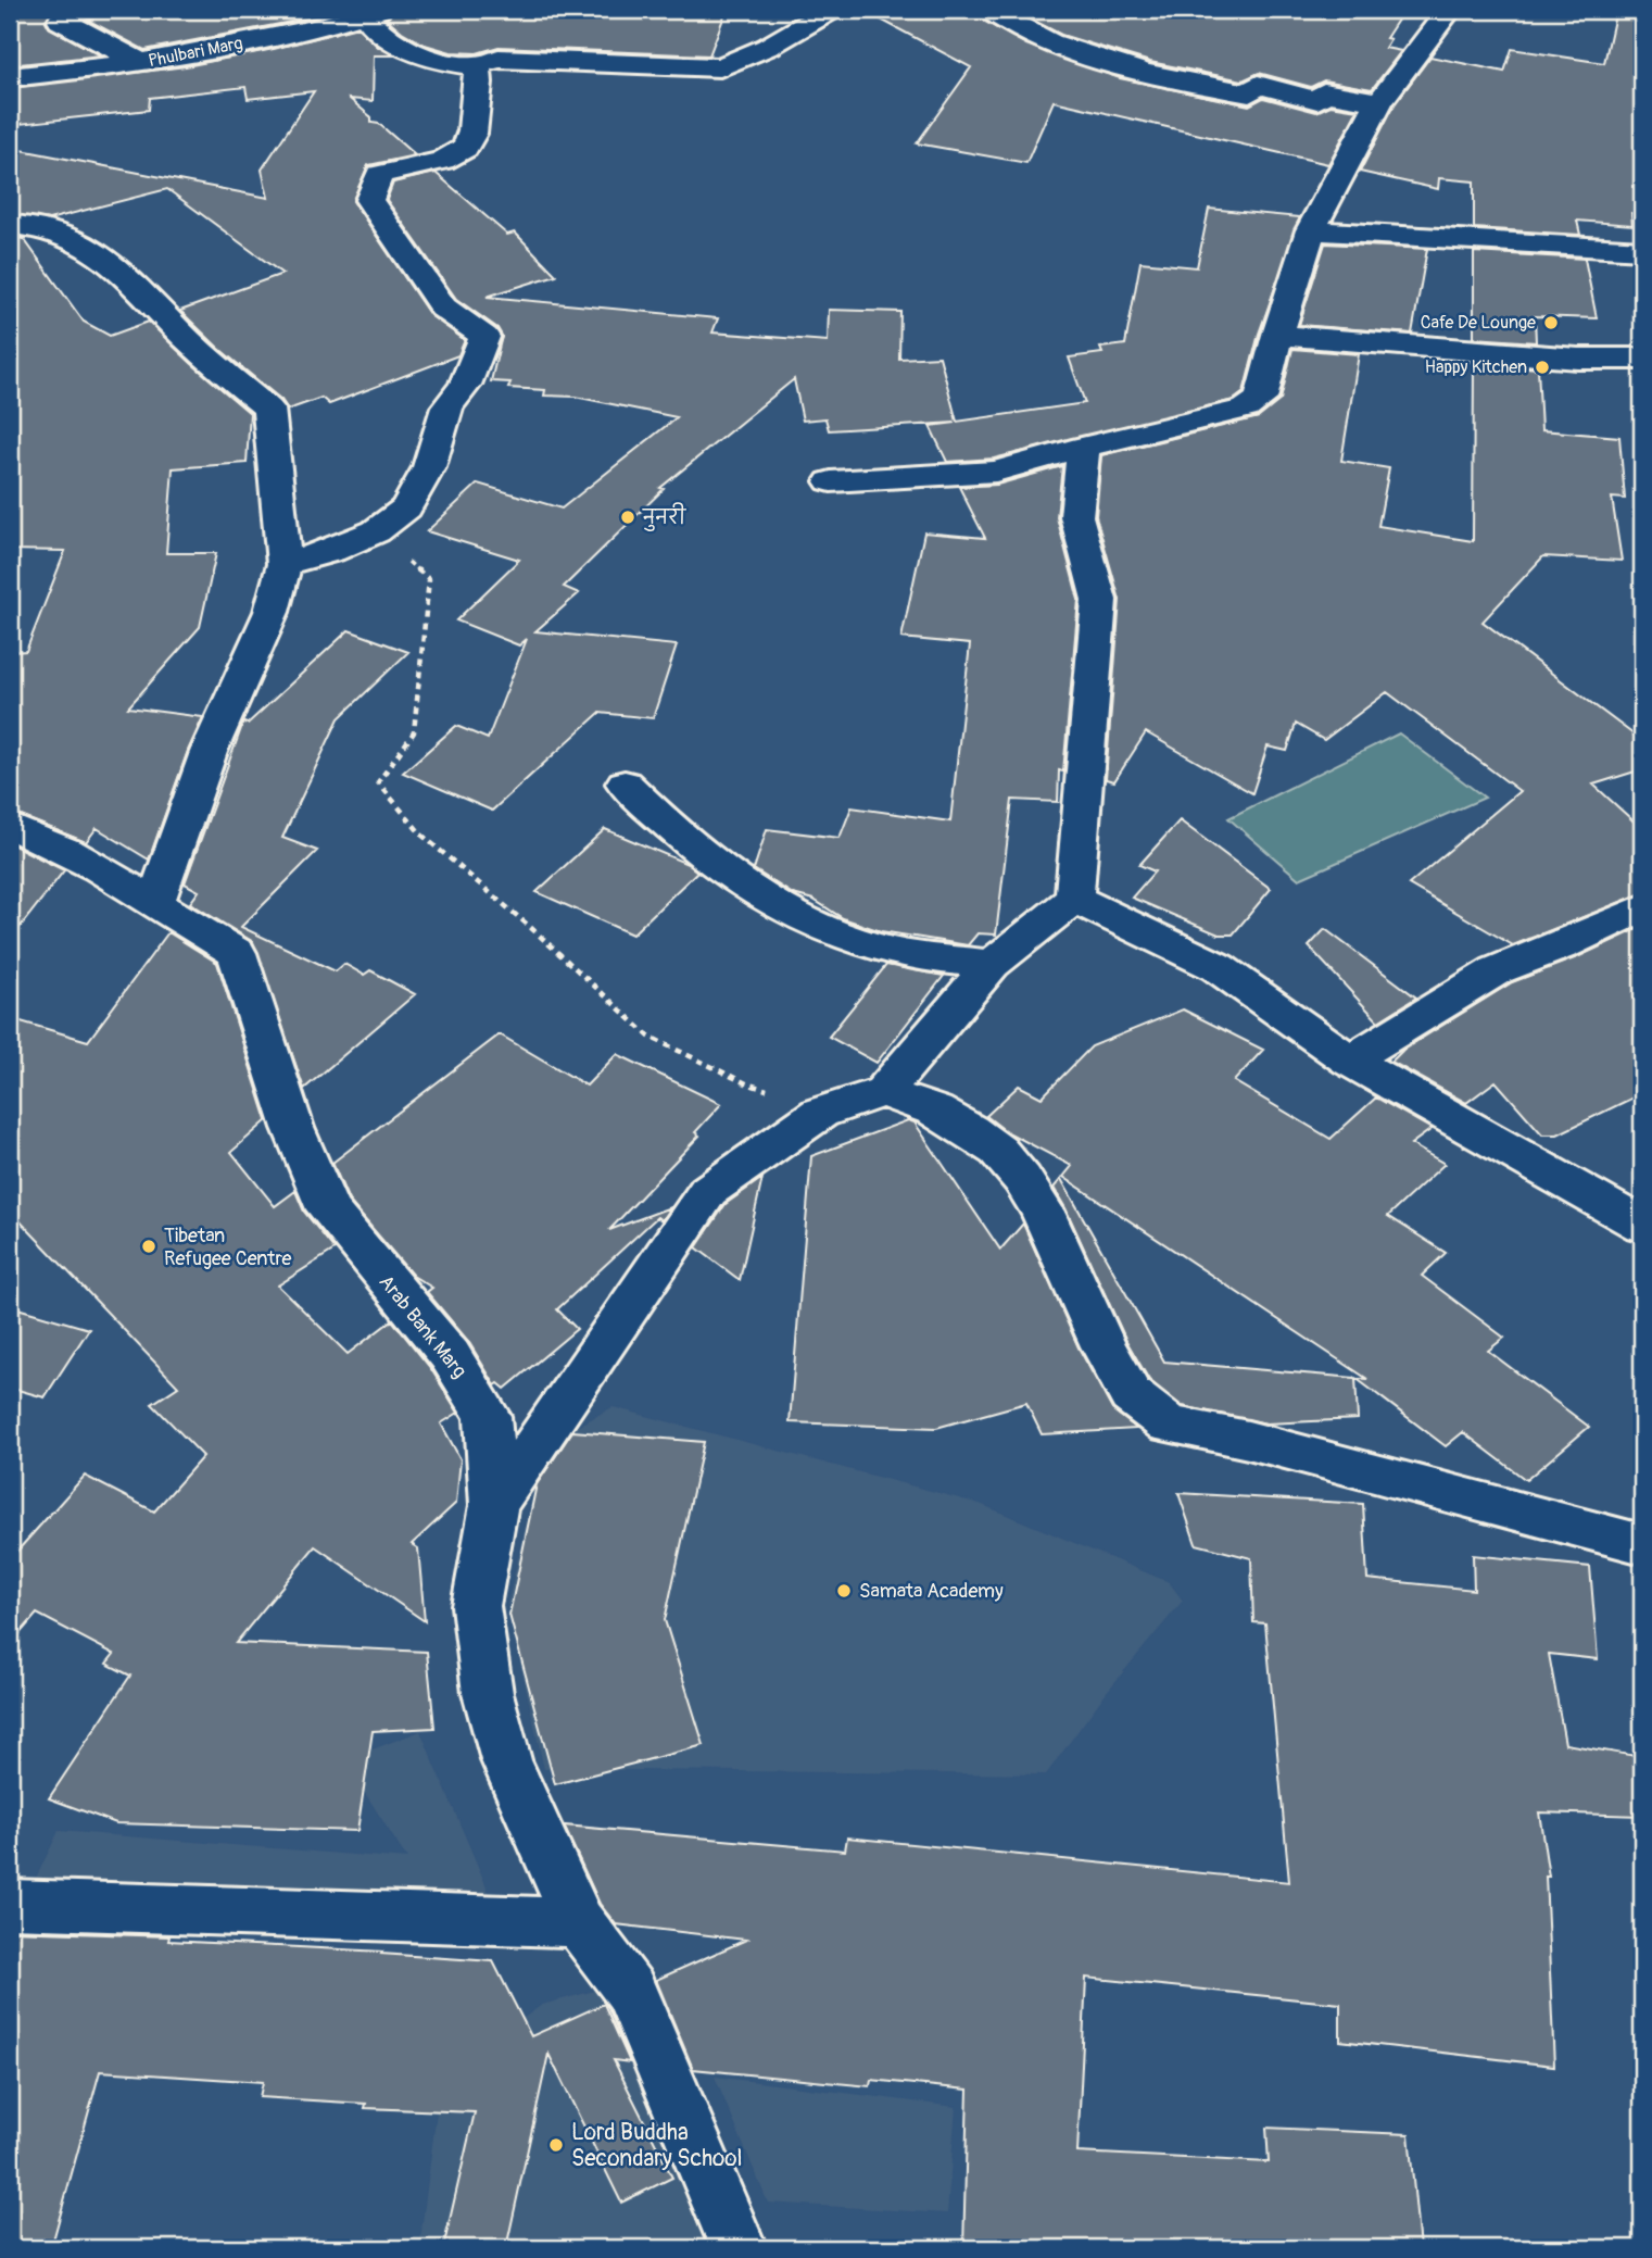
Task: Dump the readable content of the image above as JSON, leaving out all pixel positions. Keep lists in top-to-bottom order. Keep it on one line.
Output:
{"streets":{"street":["Phulbari Marg","Arab Bank Marg"]},"places":["Cafe De Lounge","Happy Kitchen","नुनरी","Tibetan Refugee Centre","Samata Academy","Lord Buddha Secondary School"]}
